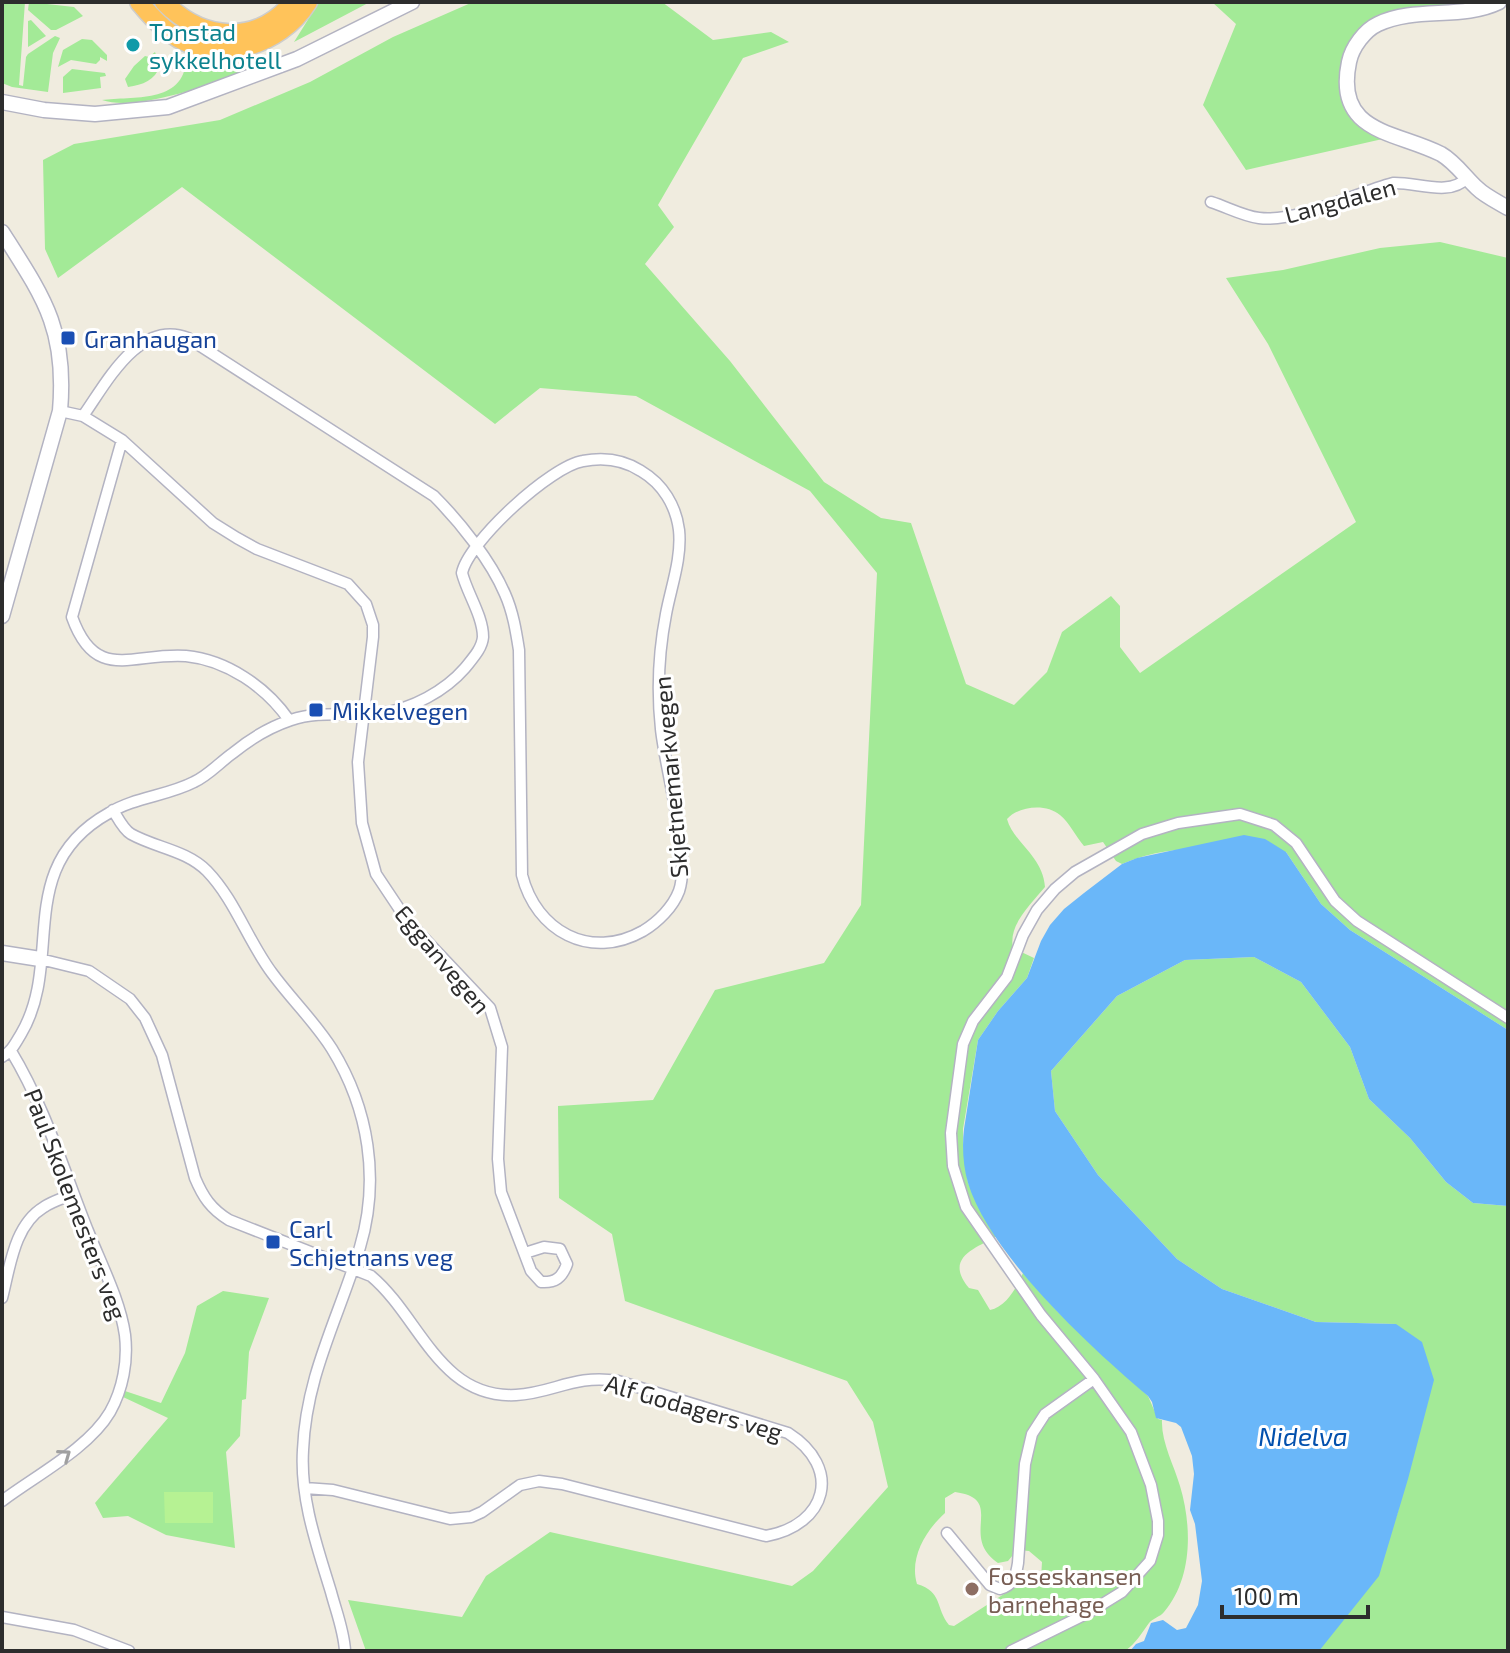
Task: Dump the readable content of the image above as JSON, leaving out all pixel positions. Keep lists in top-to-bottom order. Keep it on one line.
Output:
{"streets":{"street":["Langdalen","Skjetnemarkvegen","Egganvegen","Paul Skolemesters veg","Alf Godagers veg"]},"crossings":[["Skjetnemarkvegen","Egganvegen"],["Paul Skolemesters veg","Alf Godagers veg"]],"one_way":["Paul Skolemesters veg"],"water":["Nidelva"],"places":{"other":["Tonstad sykkelhotell","Fosseskansen barnehage"],"transit":["Granhaugan","Mikkelvegen","Carl Schjetnans veg"]},"scale_bar":"100 m"}
